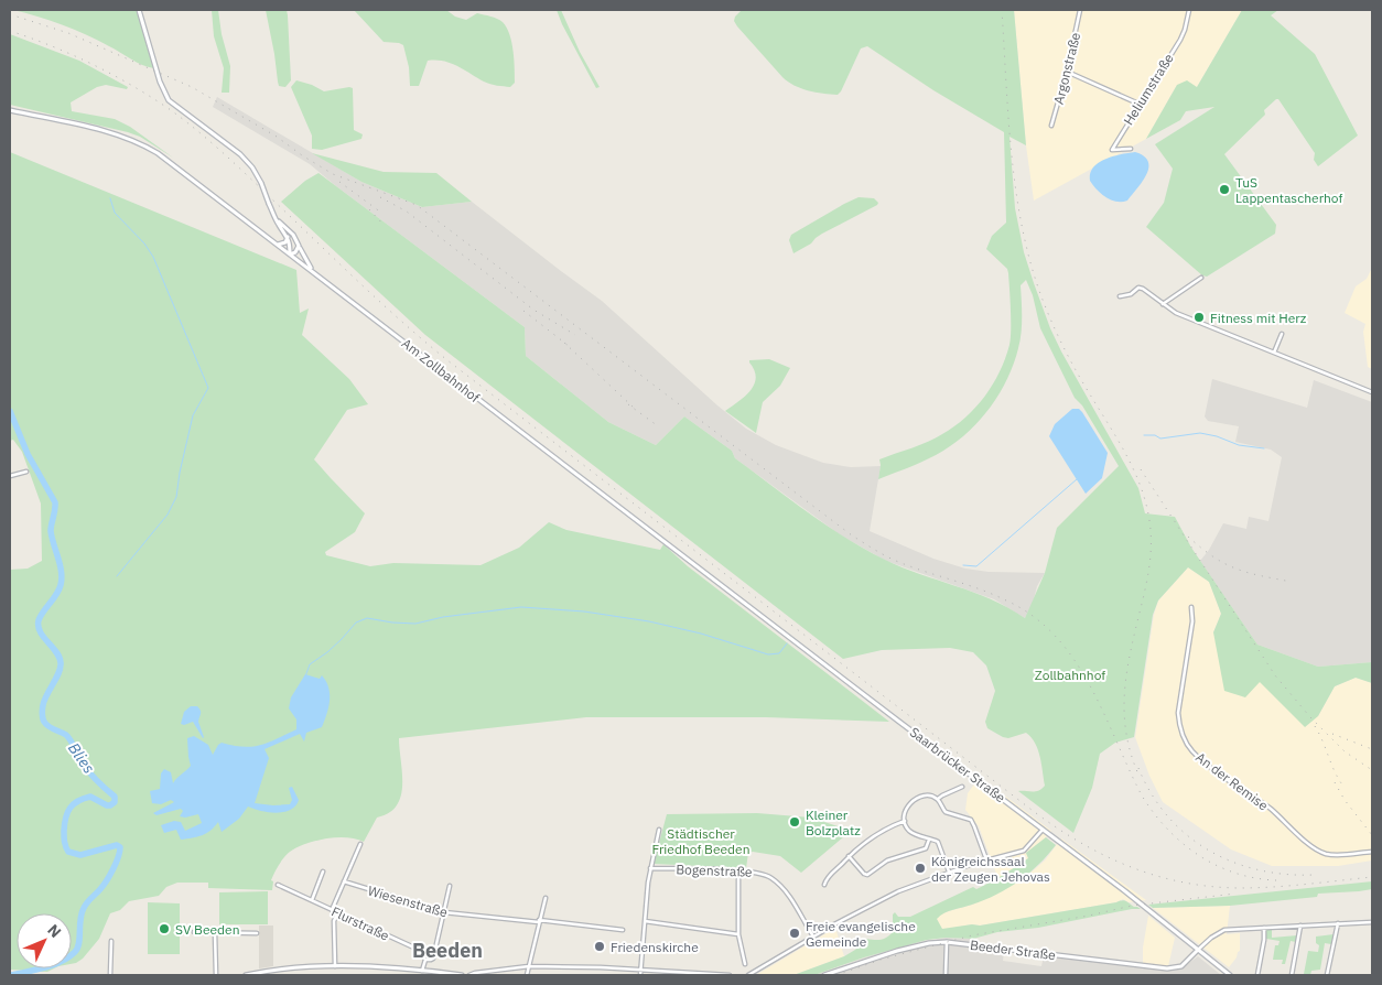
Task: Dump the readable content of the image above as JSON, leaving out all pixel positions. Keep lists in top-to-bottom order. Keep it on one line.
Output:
{"streets":{"main road":["Am Zollbahnhof","Saarbrücker Straße","Beeder Straße"],"street":["Argonstraße","Heliumstraße","An der Remise","Bogenstraße","Wiesenstraße","Flurstraße"]},"crossings":[["Am Zollbahnhof","Saarbrücker Straße"],["Saarbrücker Straße","Beeder Straße"]],"districts":["Beeden"],"water":["Blies"],"parks":["Zollbahnhof","Städtischer Friedhof Beeden"],"places":["TuS Lappentascherhof","Fitness mit Herz","Kleiner Bolzplatz","Königreichssaal der Zeugen Jehovas","SV Beeden","Freie evangelische Gemeinde","Friedenskirche"],"north":"top right"}
